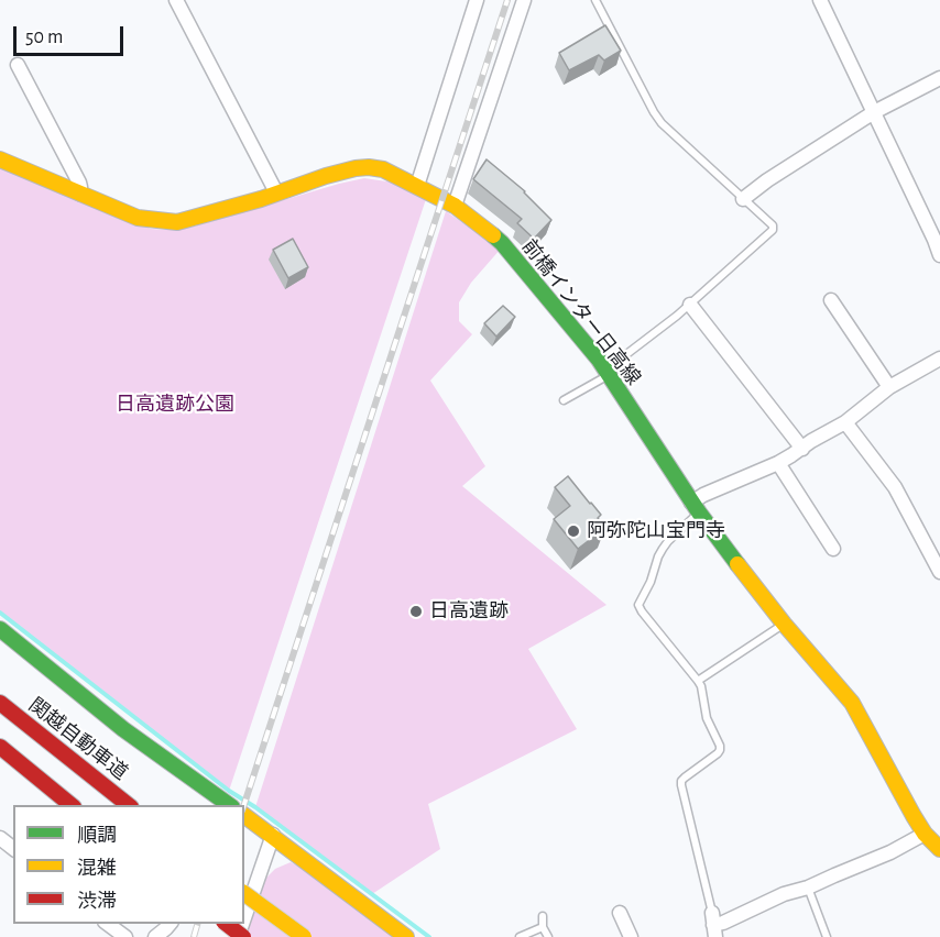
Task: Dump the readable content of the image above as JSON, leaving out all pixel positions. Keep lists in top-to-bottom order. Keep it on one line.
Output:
{"streets":{"main road":["前橋インター日高線","関越自動車道"]},"parks":["日高遺跡公園"],"places":["阿弥陀山宝門寺","日高遺跡"],"legend":["順調","混雑","渋滞"],"scale_bar":"50 m"}
